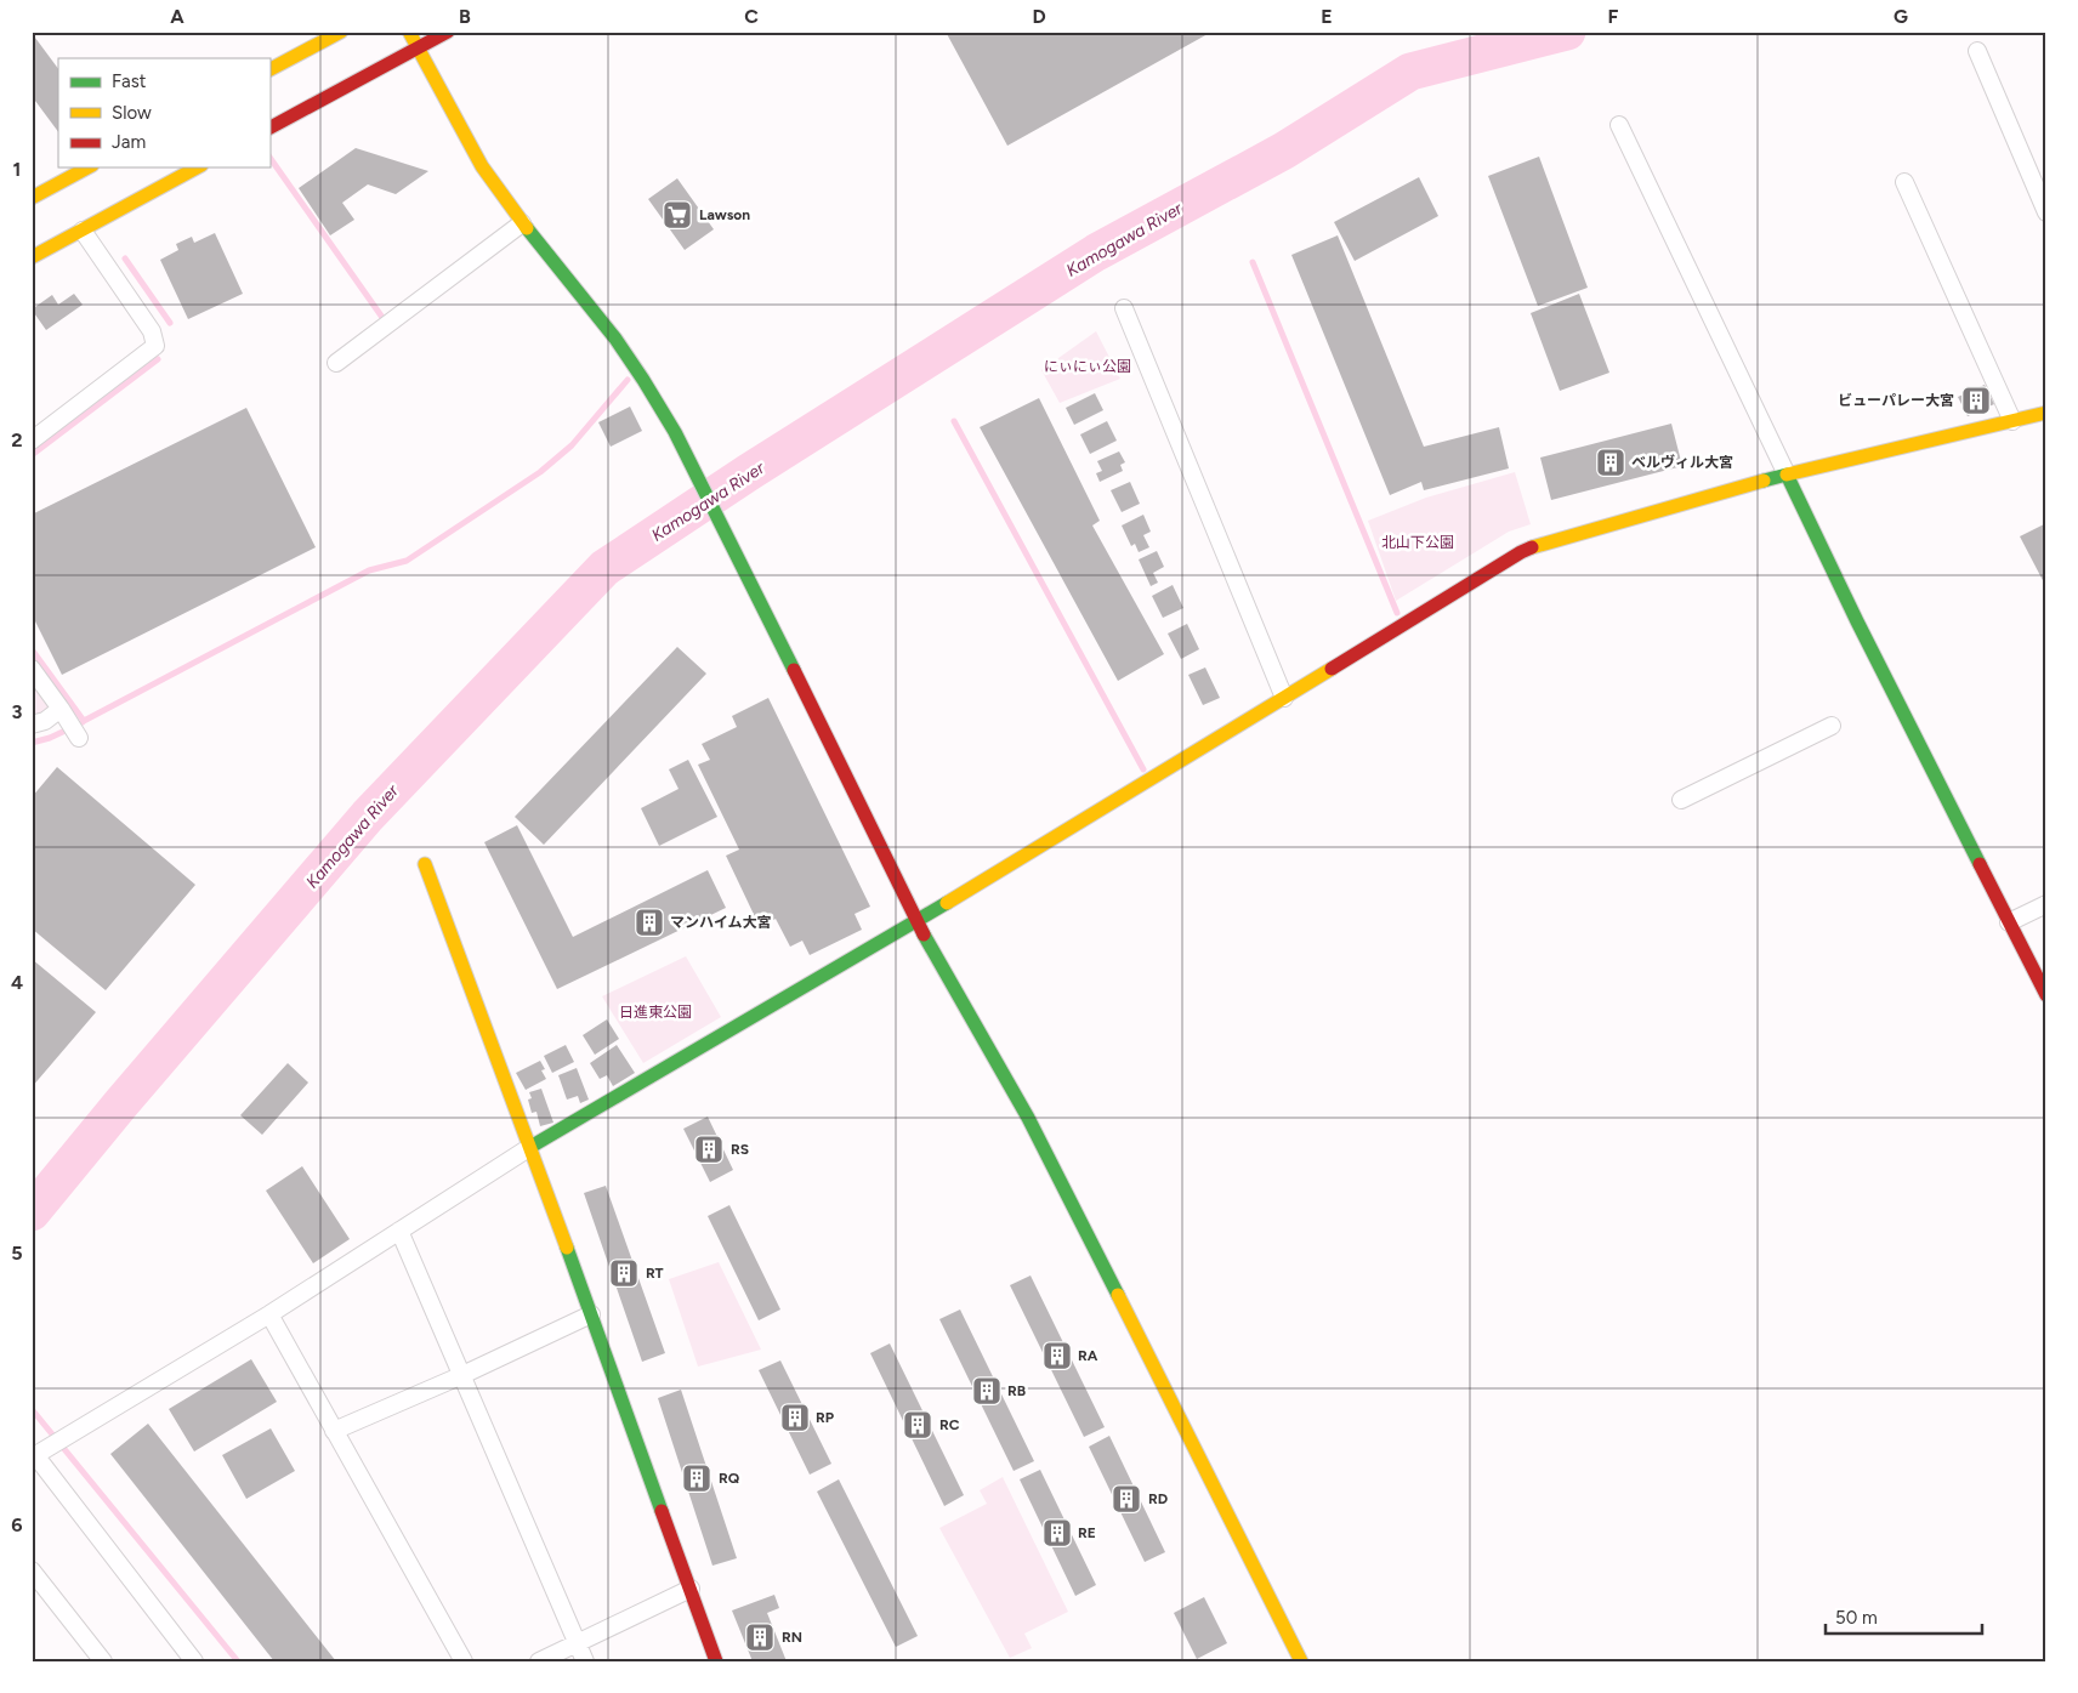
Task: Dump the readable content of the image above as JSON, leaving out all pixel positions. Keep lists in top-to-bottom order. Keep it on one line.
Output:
{"water":["Kamogawa River"],"parks":["にぃにぃ公園","北山下公園","日進東公園"],"places":{"supermarket":["Lawson"],"building":["ビューパレー大宮","ベルヴィル大宮","マンハイム大宮","RS","RT","RA","RB","RP","RC","RQ","RD","RE","RN"]},"legend":["Fast","Slow","Jam"],"scale_bar":"50 m","grid":{"columns":["A","B","C","D","E","F","G"],"rows":["1","2","3","4","5","6"]}}
